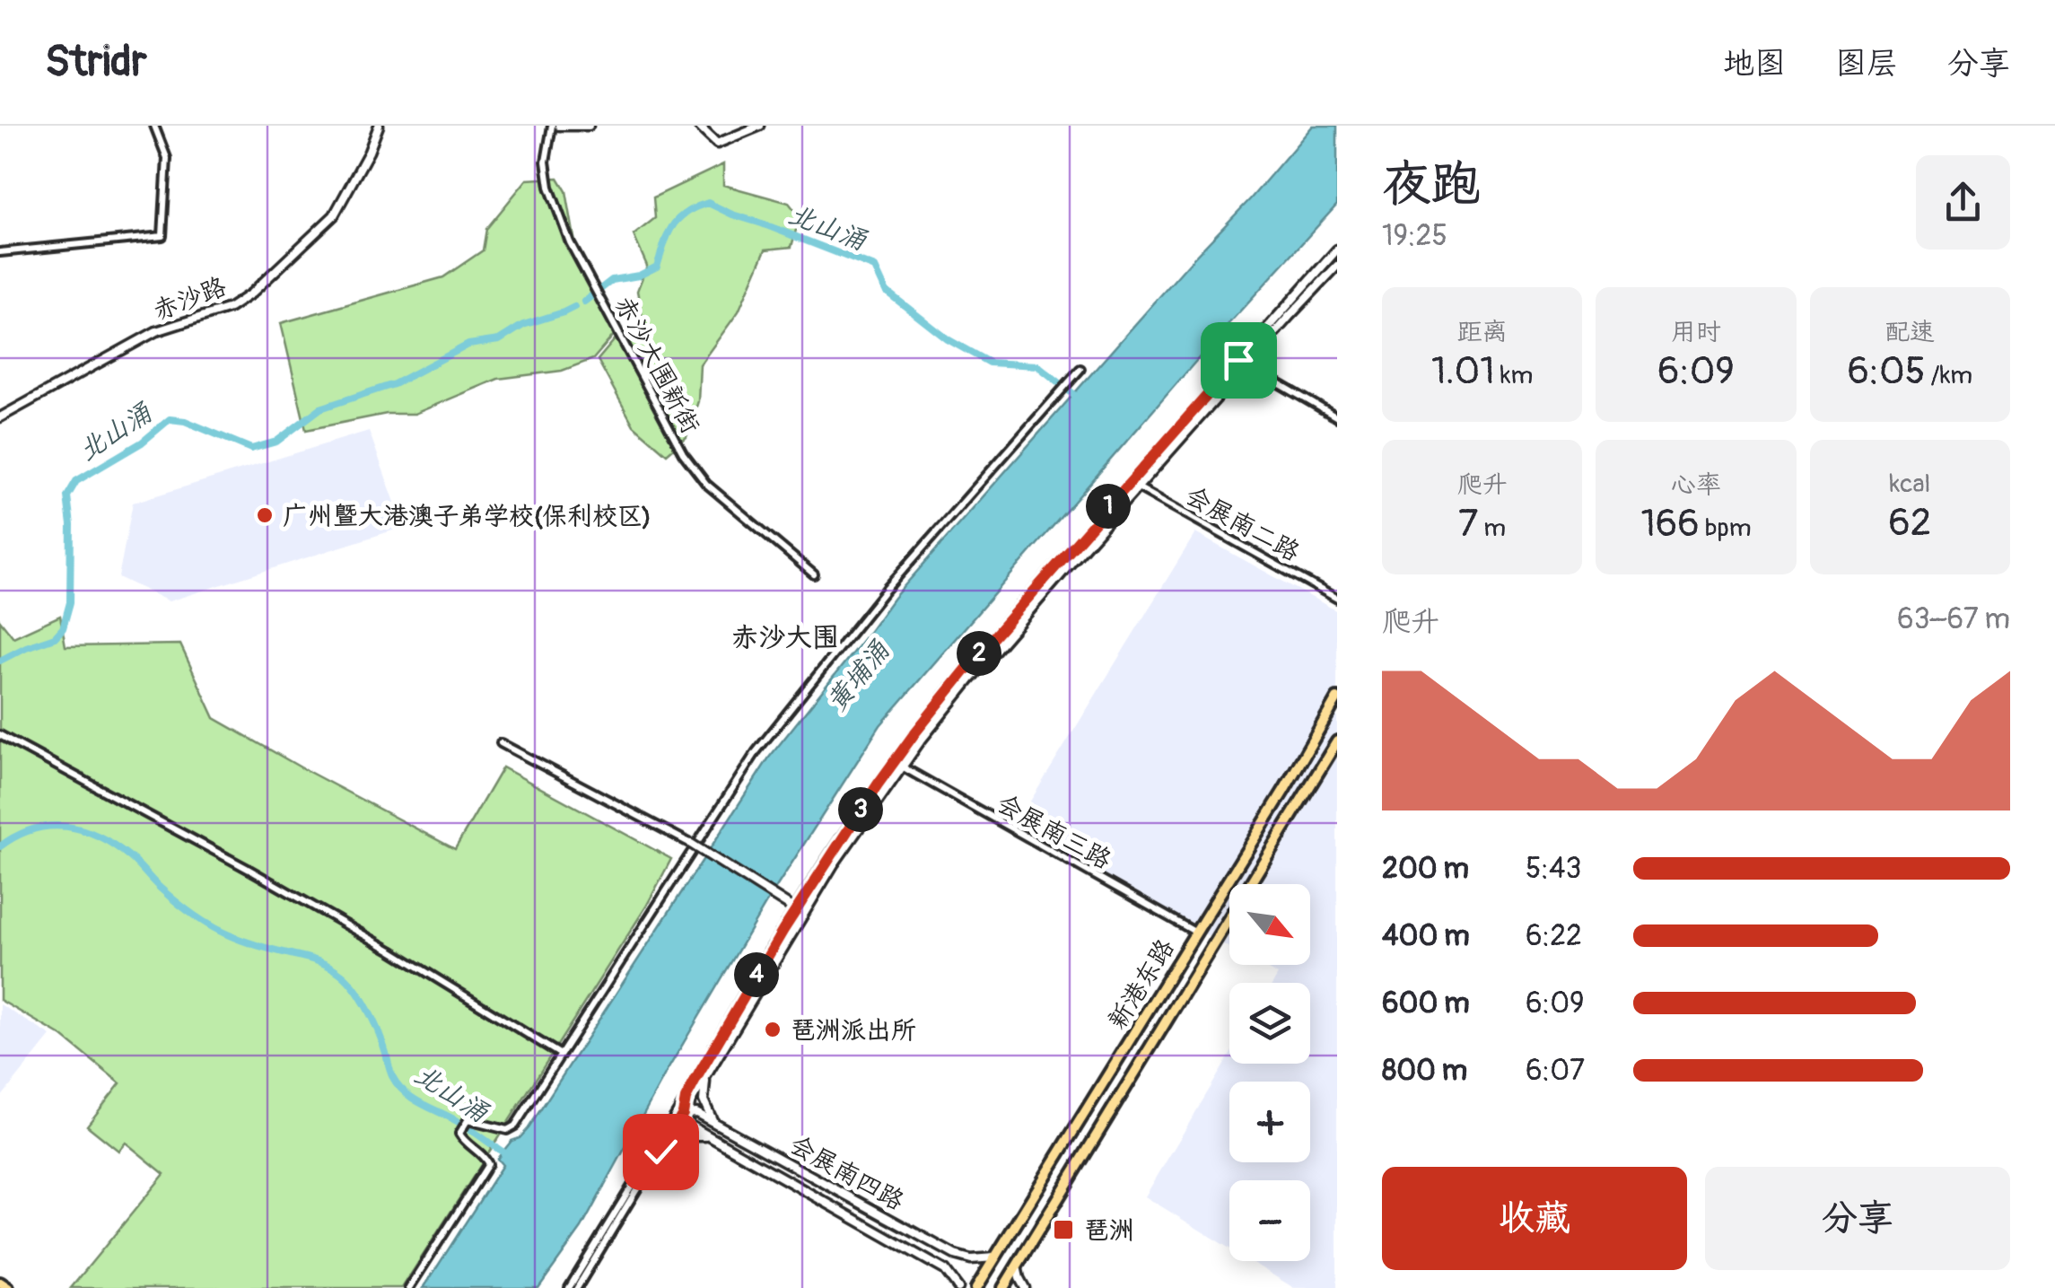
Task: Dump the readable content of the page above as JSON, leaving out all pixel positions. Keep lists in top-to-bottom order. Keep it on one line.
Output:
{"streets":{"main road":["新港东路"],"street":["赤沙路","赤沙大围新街","会展南二路","会展南三路","会展南四路"]},"crossings":[["会展南三路","新港东路"],["新港东路","会展南四路"]],"districts":["赤沙大围"],"water":["北山涌","黄埔涌"],"places":{"other":["广州暨大港澳子弟学校(保利校区)","琶洲派出所"],"transit":["琶洲"]},"north":"bottom right","page":{"header":"Stridr","nav":["地图","图层","分享"],"heading":["夜跑","19:25"],"stats":[["距离","1.01 km"],["用时","6:09"],["配速","6:05 /km"],["爬升","7 m"],["心率","166 bpm"],["kcal","62"]],"pins":["1","2","3","4"],"chart":["爬升","63–67 m"],"list":[{"name":"200 m","note":"5:43"},{"name":"400 m","note":"6:22"},{"name":"600 m","note":"6:09"},{"name":"800 m","note":"6:07"}],"map_buttons":["+","−"],"buttons":["收藏","分享"]}}
